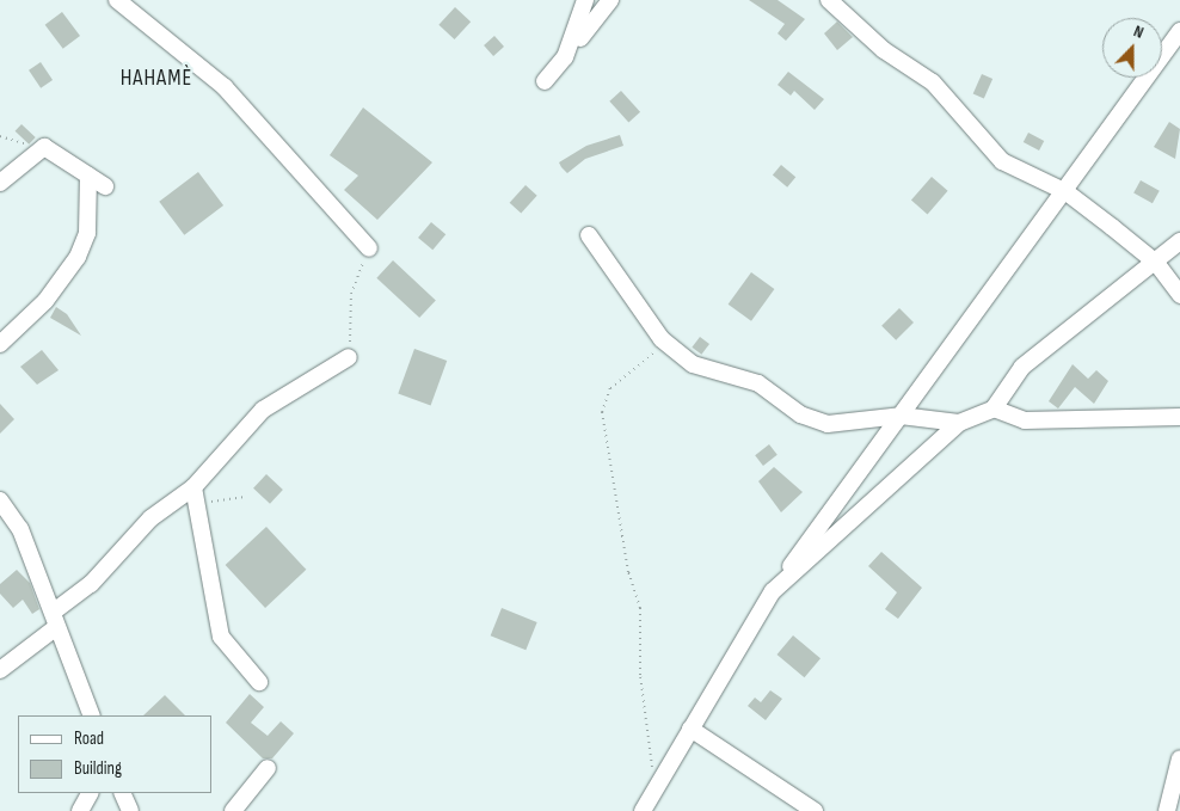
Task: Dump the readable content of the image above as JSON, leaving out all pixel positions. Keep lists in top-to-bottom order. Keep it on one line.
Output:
{"districts":["HAHAMÈ"],"legend":["Road","Building"],"north":"top"}
